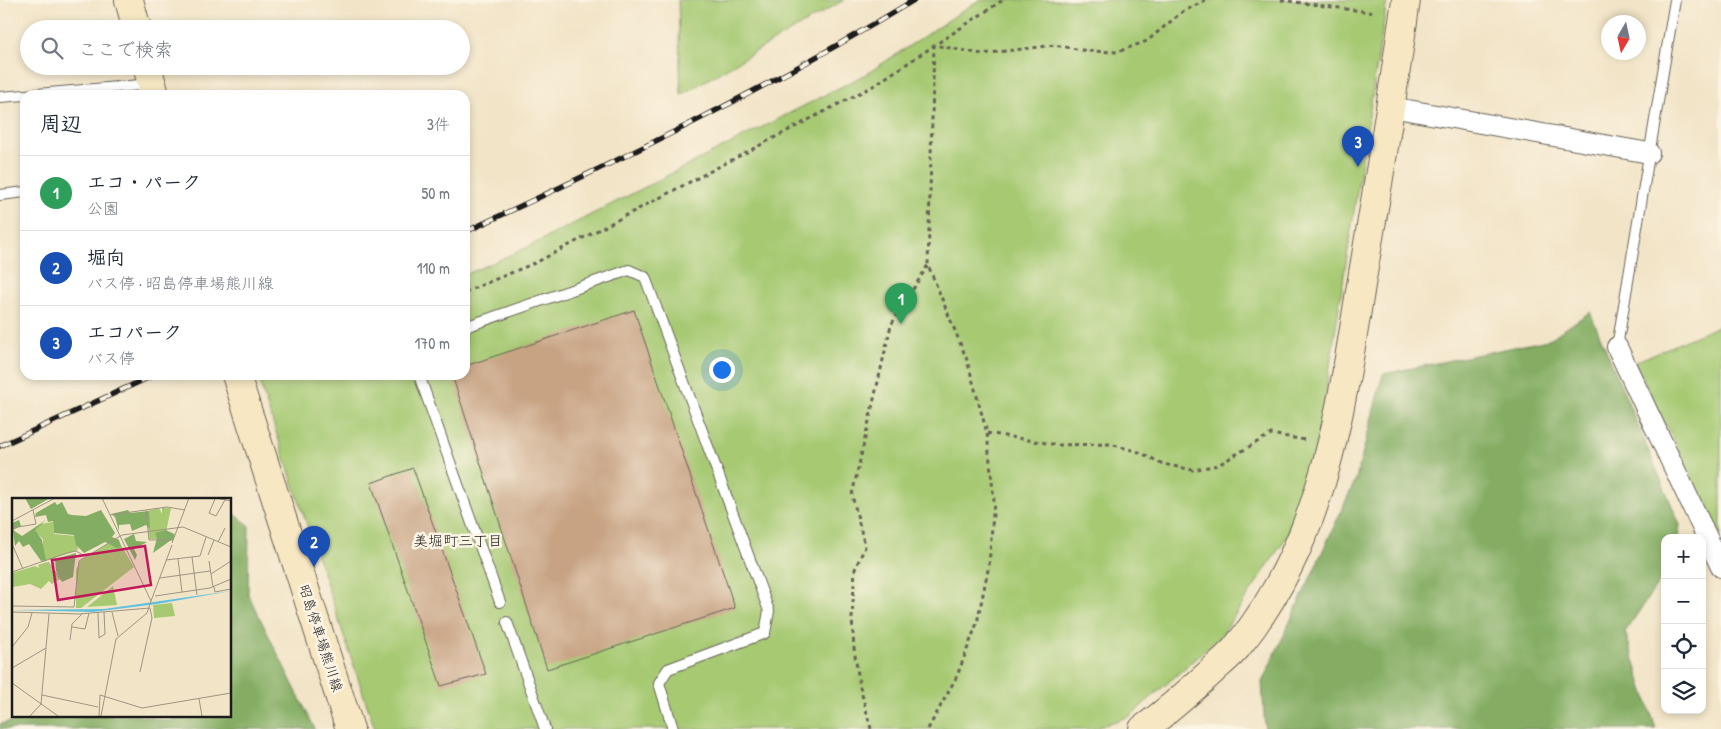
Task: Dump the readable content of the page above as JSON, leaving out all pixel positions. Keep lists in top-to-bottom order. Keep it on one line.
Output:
{"streets":{"street":["昭島停車場熊川線"]},"districts":["美堀町三丁目"],"north":"bottom","page":{"search":"ここで検索","heading":["周辺","3件"],"pins":["3","1","2"],"list":[{"mark":"1","name":"エコ・パーク","note":"公園","value":"50 m"},{"mark":"2","name":"堀向","note":"バス停 · 昭島停車場熊川線","value":"110 m"},{"mark":"3","name":"エコパーク","note":"バス停","value":"170 m"}],"map_buttons":["+","−"]}}
